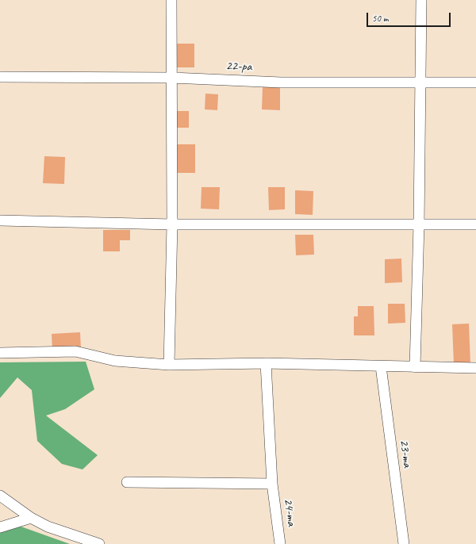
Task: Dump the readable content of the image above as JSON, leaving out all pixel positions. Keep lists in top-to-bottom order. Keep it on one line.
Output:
{"streets":{"street":["22-ра","23-та","24-та"]},"scale_bar":"50 m"}
